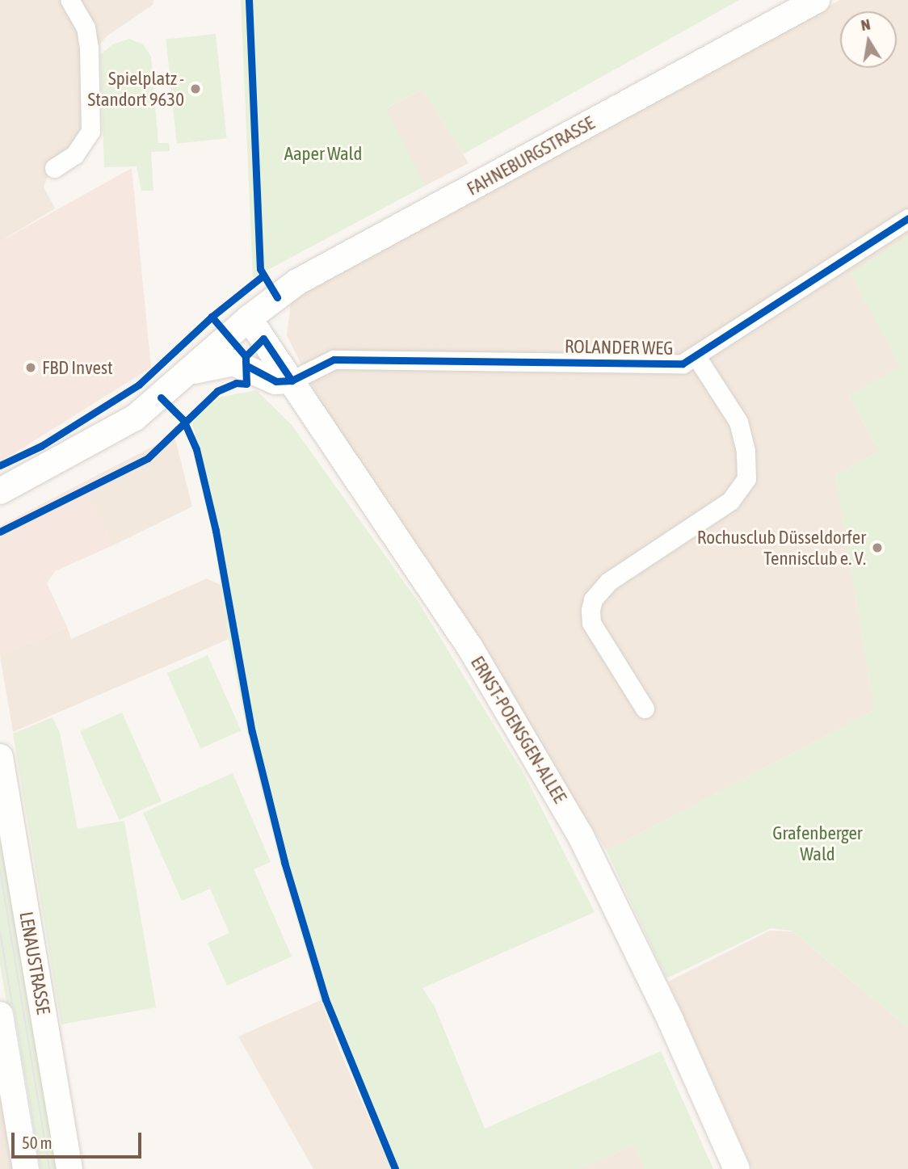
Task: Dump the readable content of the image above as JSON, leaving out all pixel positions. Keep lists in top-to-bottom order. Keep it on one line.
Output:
{"streets":{"street":["FAHNEBURGSTRASSE","ROLANDER WEG","ERNST-POENSGEN-ALLEE","LENAUSTRASSE"]},"crossings":[["FAHNEBURGSTRASSE","ERNST-POENSGEN-ALLEE"],["ROLANDER WEG","ERNST-POENSGEN-ALLEE"]],"parks":["Aaper Wald","Grafenberger Wald"],"places":["Spielplatz - Standort 9630","FBD Invest","Rochusclub Düsseldorfer Tennisclub e. V."],"scale_bar":"50 m","north":"top"}
